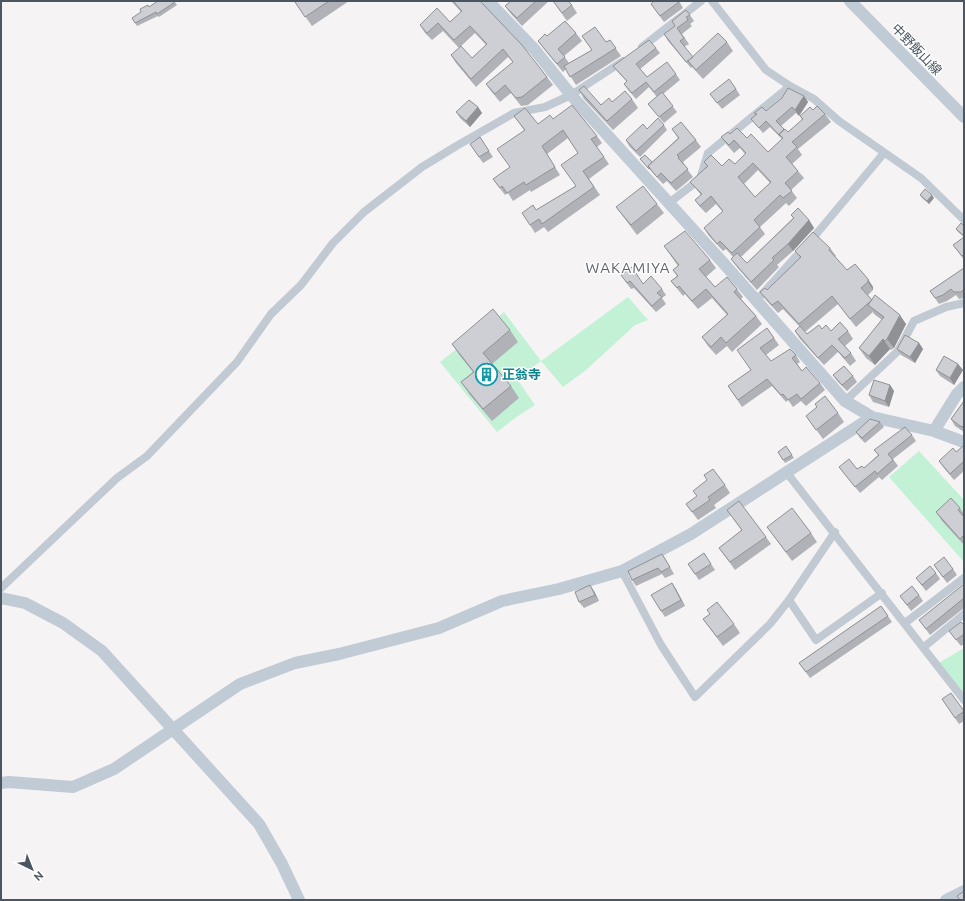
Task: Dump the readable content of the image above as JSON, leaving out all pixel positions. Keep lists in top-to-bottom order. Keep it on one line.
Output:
{"streets":{"street":["中野飯山線"]},"districts":["WAKAMIYA"],"places":{"building":["正翁寺"]},"north":"bottom right"}
